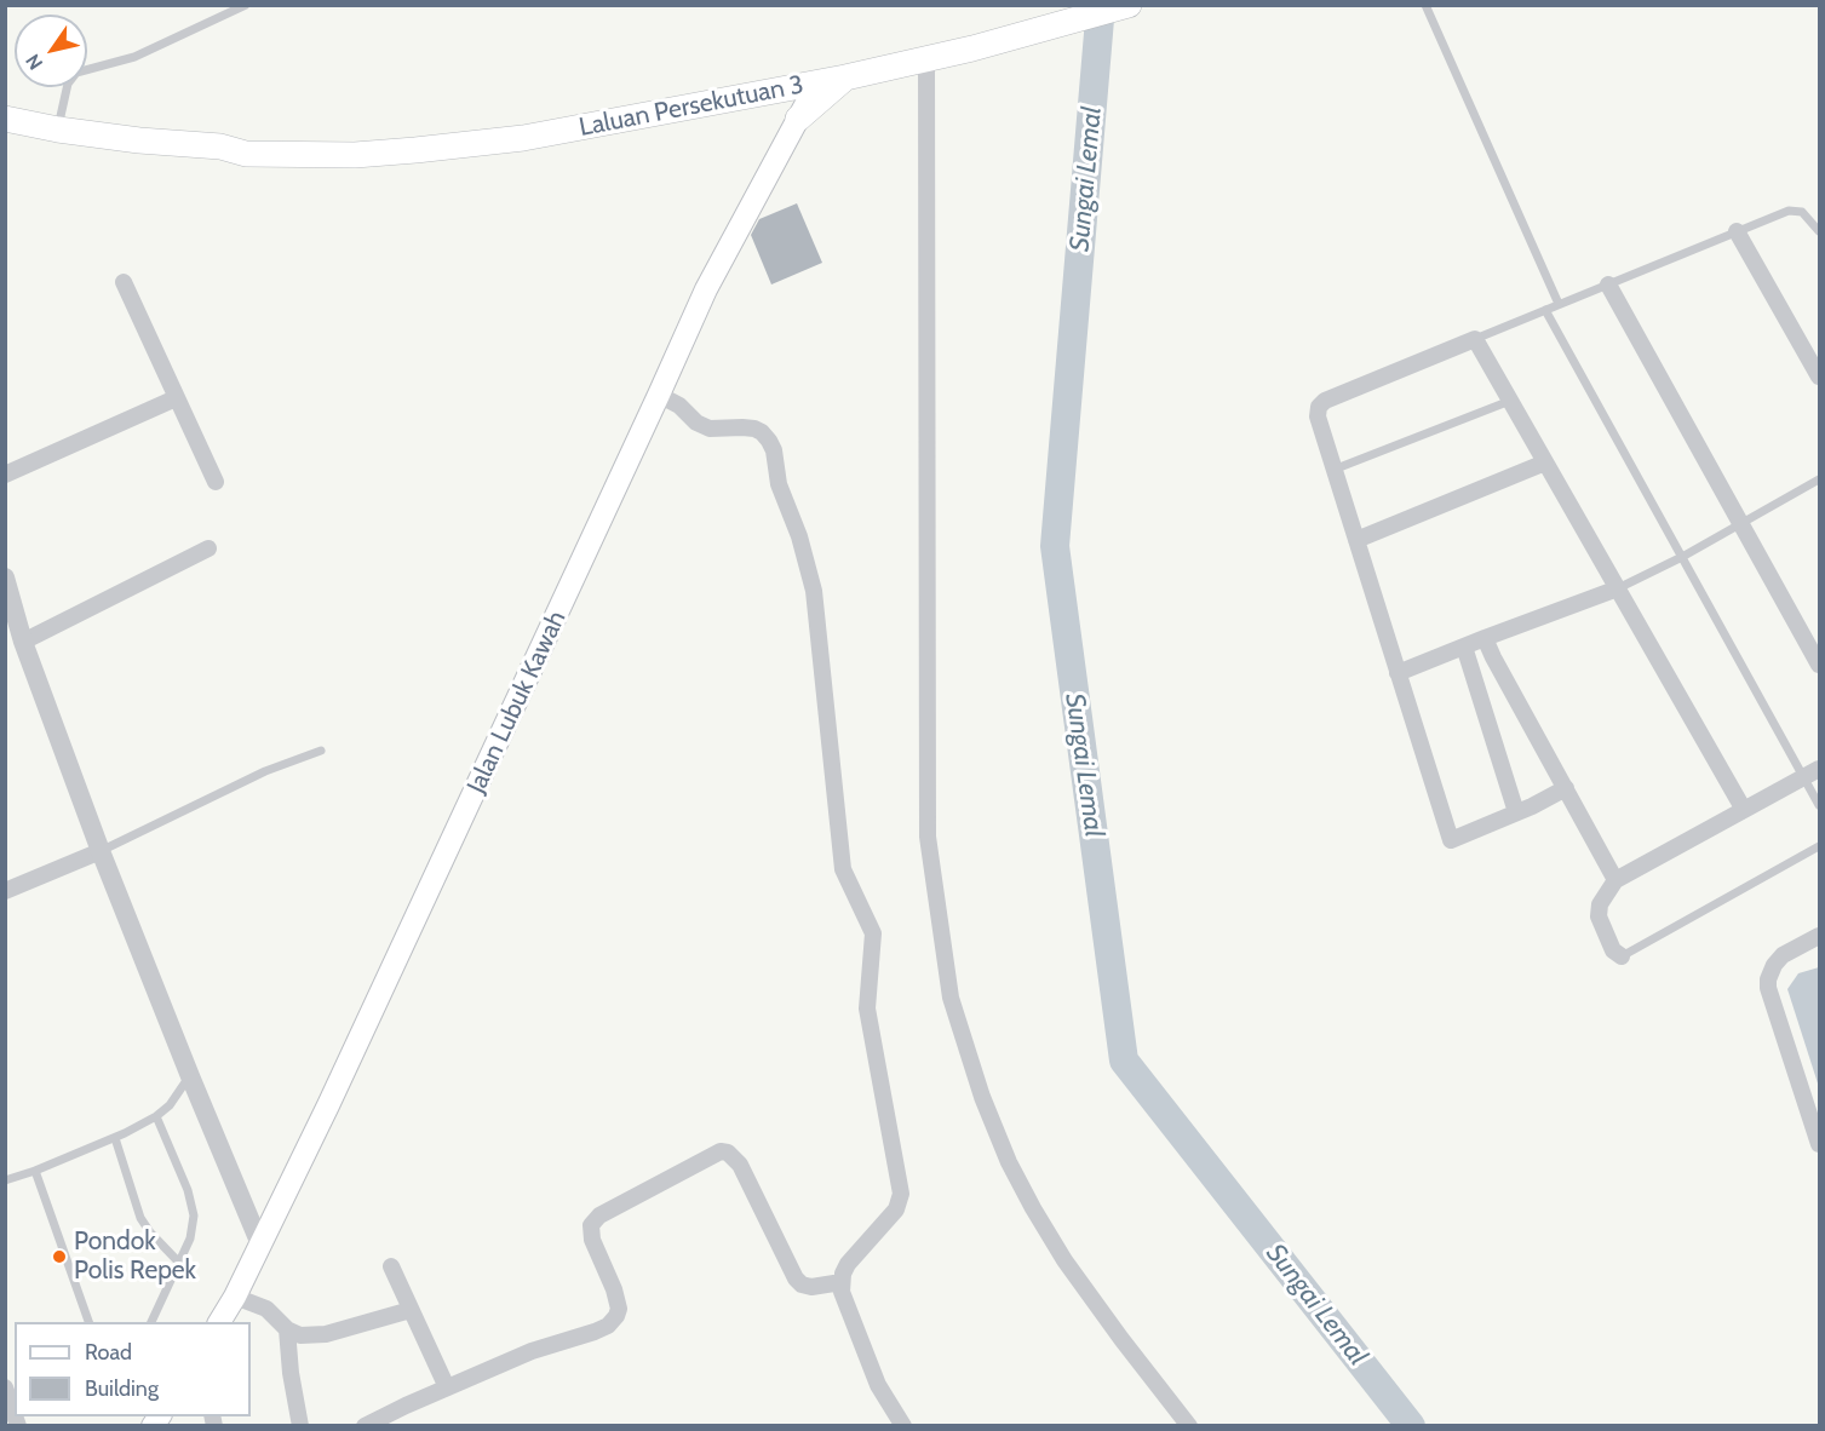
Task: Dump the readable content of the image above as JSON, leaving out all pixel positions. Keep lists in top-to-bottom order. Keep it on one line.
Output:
{"streets":{"highway":["Laluan Persekutuan 3"],"main road":["Jalan Lubuk Kawah"]},"crossings":[["Laluan Persekutuan 3","Jalan Lubuk Kawah"]],"water":["Sungai Lemal"],"places":["Pondok Polis Repek"],"legend":["Road","Building"],"north":"bottom left"}
